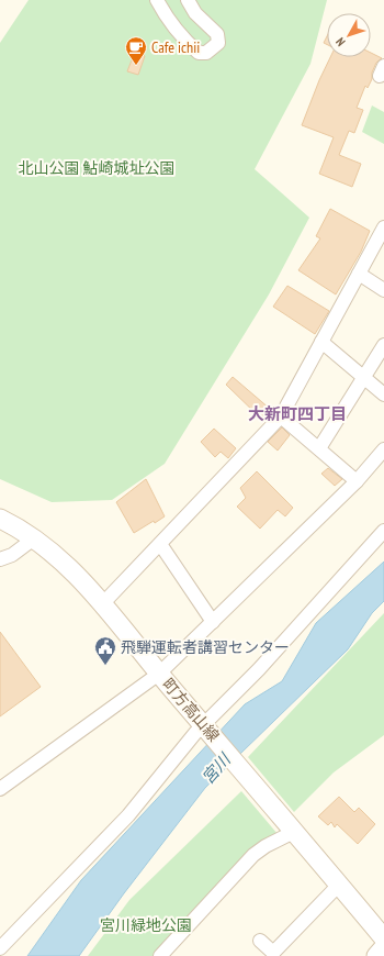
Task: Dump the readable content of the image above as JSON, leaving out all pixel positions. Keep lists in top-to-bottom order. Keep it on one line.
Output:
{"streets":{"main road":["町方高山線"]},"districts":["大新町四丁目"],"water":["宮川"],"parks":["北山公園 鮎崎城址公園","宮川緑地公園"],"places":{"cafe":["Cafe ichii"],"public building":["飛騨運転者講習センター"]},"north":"bottom left"}
